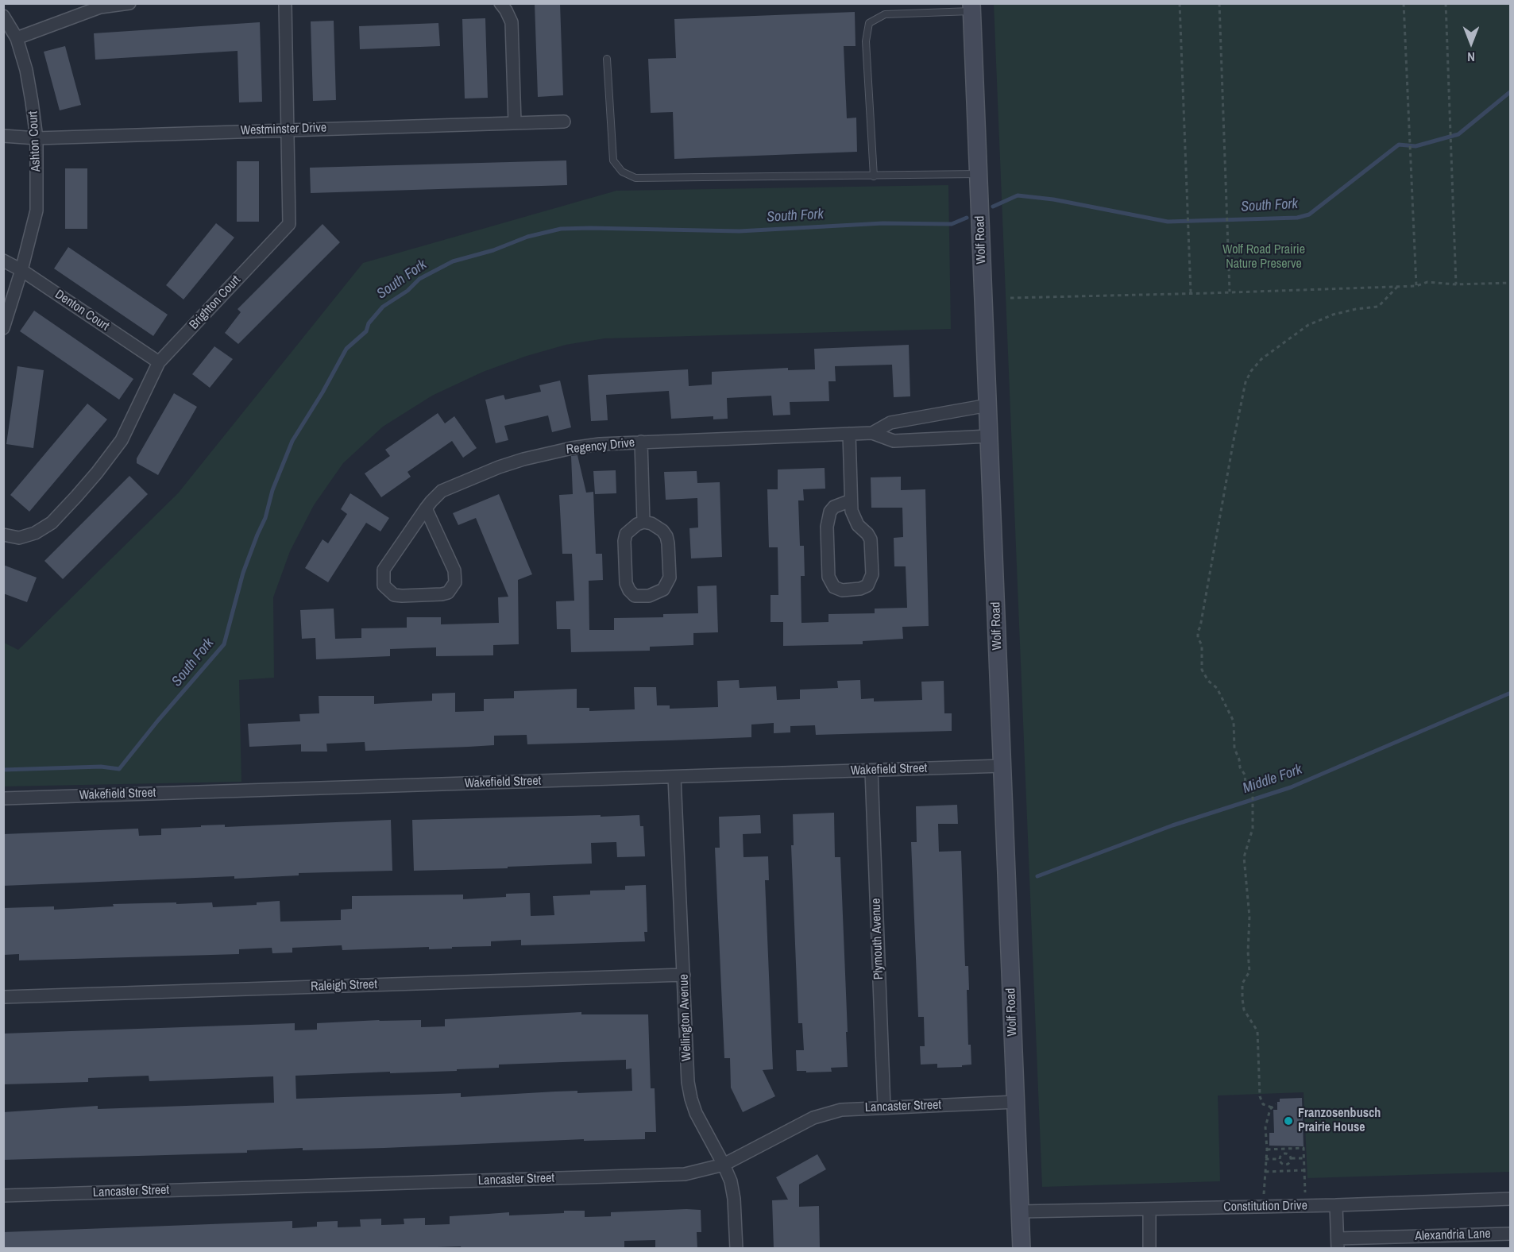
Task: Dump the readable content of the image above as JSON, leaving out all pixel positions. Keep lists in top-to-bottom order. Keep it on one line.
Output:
{"streets":{"main road":["Wolf Road"],"street":["Westminster Drive","Ashton Court","Brighton Court","Denton Court","Regency Drive","Wakefield Street","Plymouth Avenue","Raleigh Street","Wellington Avenue","Lancaster Street","Constitution Drive","Alexandria Lane"]},"crossings":[["Westminster Drive","Ashton Court"],["Westminster Drive","Brighton Court"],["Ashton Court","Denton Court"],["Wolf Road","Regency Drive"],["Wolf Road","Wakefield Street"],["Wolf Road","Lancaster Street"],["Wolf Road","Constitution Drive"],["Brighton Court","Denton Court"],["Wakefield Street","Plymouth Avenue"],["Wakefield Street","Wellington Avenue"],["Plymouth Avenue","Lancaster Street"],["Raleigh Street","Wellington Avenue"],["Wellington Avenue","Lancaster Street"]],"water":["South Fork","Middle Fork"],"parks":["Wolf Road Prairie Nature Preserve"],"places":["Franzosenbusch Prairie House"],"north":"bottom"}
